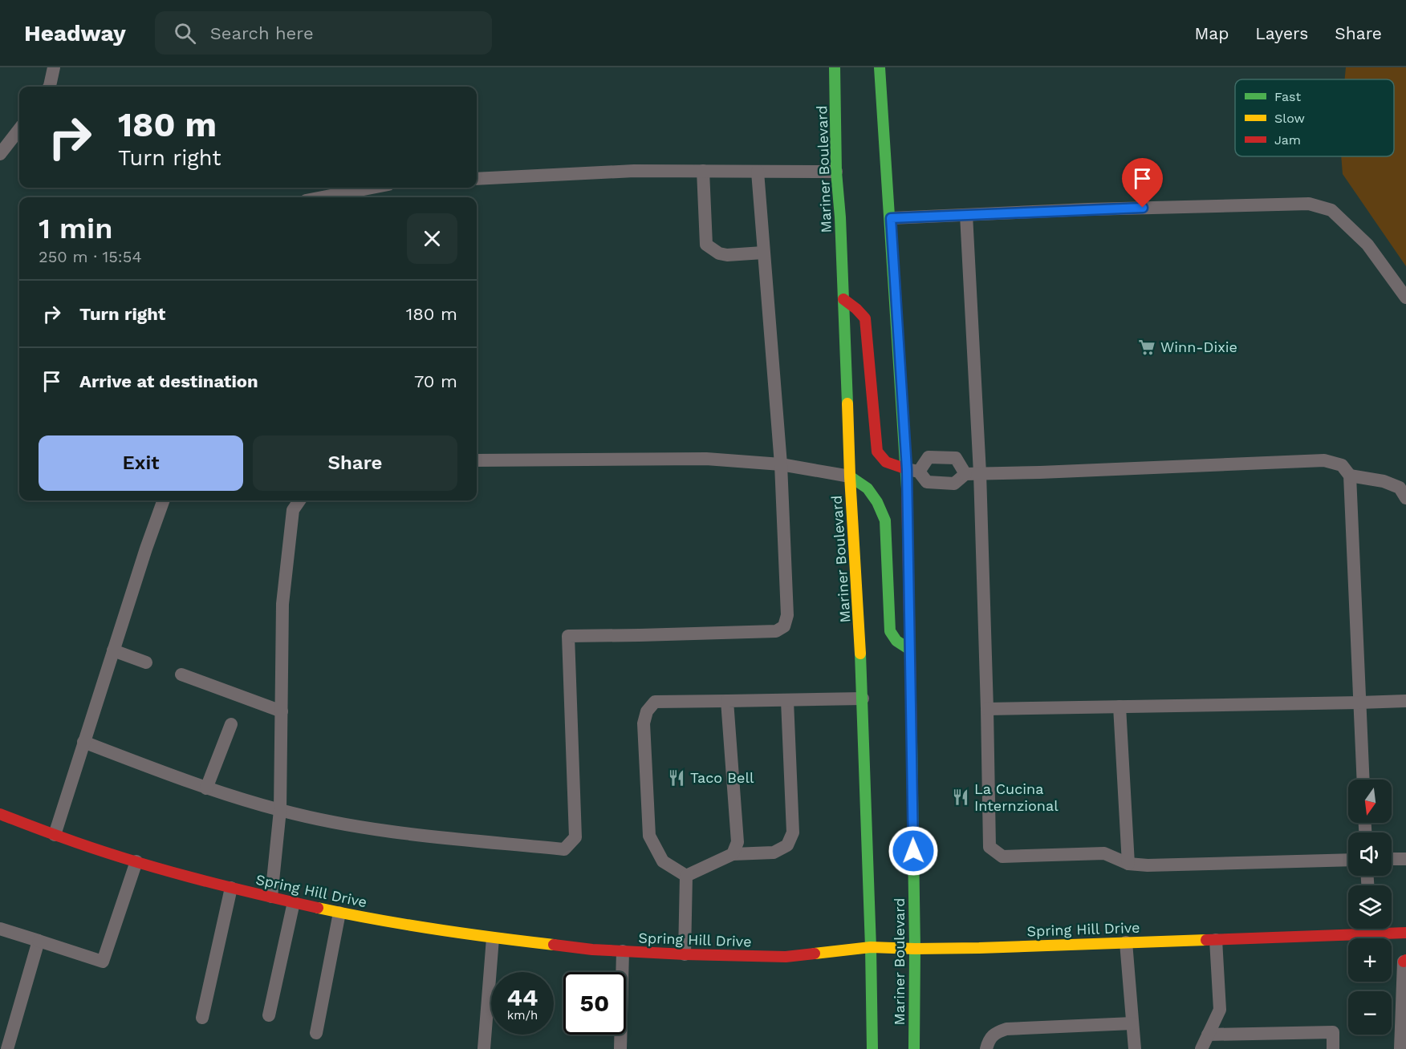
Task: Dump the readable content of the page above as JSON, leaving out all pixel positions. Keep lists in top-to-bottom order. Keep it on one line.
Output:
{"streets":{"main road":["Mariner Boulevard","Spring Hill Drive"]},"crossings":[["Mariner Boulevard","Spring Hill Drive"]],"places":{"supermarket":["Winn-Dixie"],"restaurant":["Taco Bell","La Cucina Internzional"]},"legend":["Fast","Slow","Jam"],"north":"bottom","page":{"header":"Headway","search":"Search here","nav":["Map","Layers","Share"],"turn":["180 m","Turn right"],"heading":["1 min","250 m · 15:54"],"list":[{"name":"Turn right","value":"180 m"},{"name":"Arrive at destination","value":"70 m"}],"buttons":["Exit","Share"],"map_buttons":["+","−"],"speed":"44 km/h","limit":"50"}}
